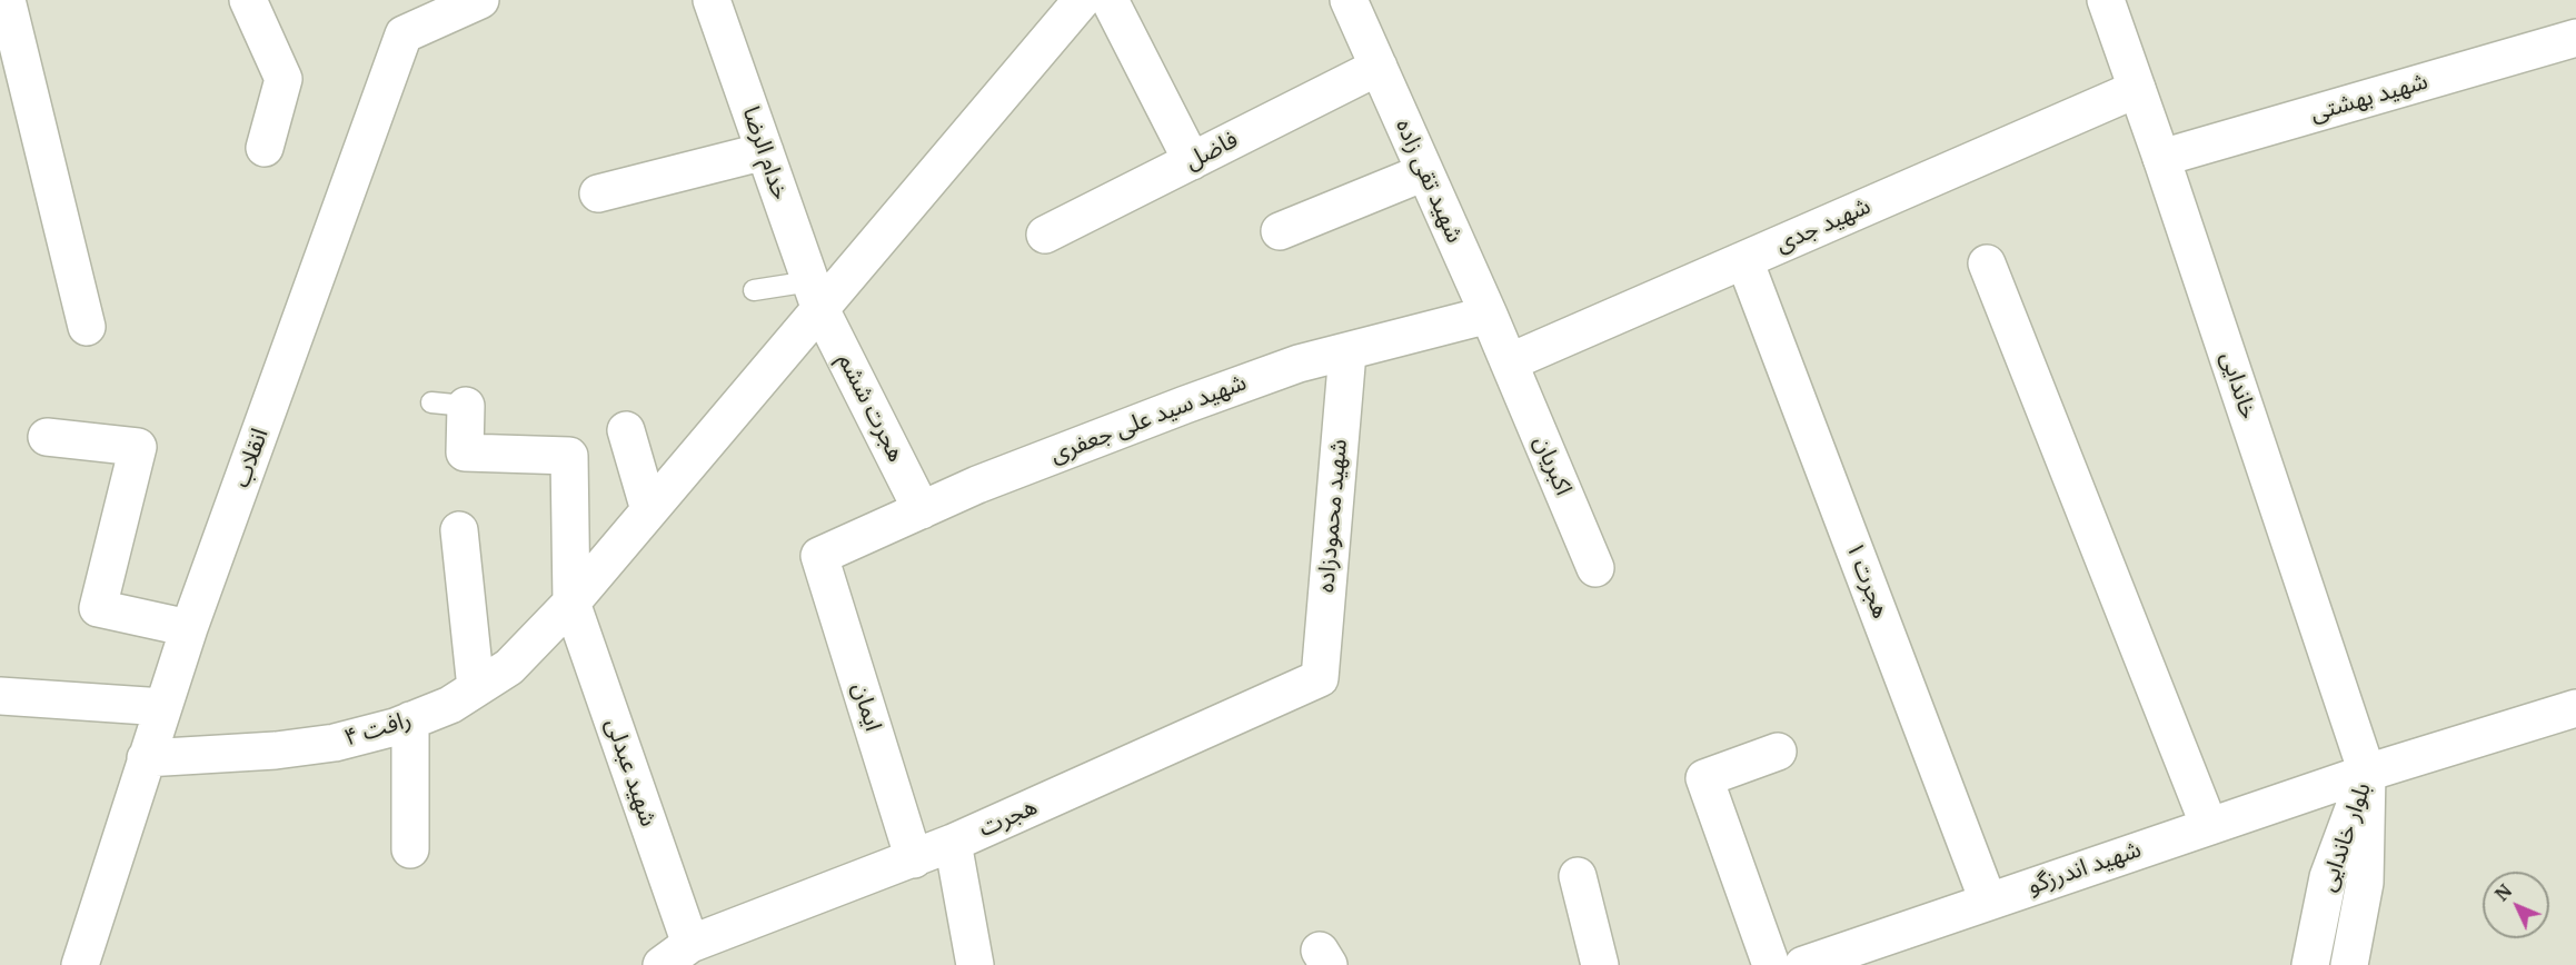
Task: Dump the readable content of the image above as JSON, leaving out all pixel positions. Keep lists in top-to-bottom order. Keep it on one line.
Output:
{"streets":{"street":["شهید بهشتی","فاضل","خدام الرضا","شهید تقی زاده","شهید جدی","خاندایی","هجرت ششم","شهید سید علی جعفری","انقلاب","اکبریان","شهید محمودزاده","هجرت ۱","ایمان","رافت ۴","شهید عبدلی","هجرت","بلوار خاندایی","شهید اندرزگو"]},"crossings":[["شهید بهشتی","خاندایی"],["فاضل","شهید تقی زاده"],["خدام الرضا","هجرت ششم"],["خدام الرضا","رافت ۴"],["شهید تقی زاده","شهید جدی"],["شهید تقی زاده","شهید سید علی جعفری"],["شهید تقی زاده","اکبریان"],["شهید جدی","خاندایی"],["شهید جدی","اکبریان"],["شهید جدی","هجرت ۱"],["خاندایی","بلوار خاندایی"],["خاندایی","شهید اندرزگو"],["هجرت ششم","شهید سید علی جعفری"],["هجرت ششم","رافت ۴"],["شهید سید علی جعفری","شهید محمودزاده"],["شهید سید علی جعفری","ایمان"],["انقلاب","رافت ۴"],["شهید محمودزاده","هجرت"],["هجرت ۱","شهید اندرزگو"],["ایمان","هجرت"],["رافت ۴","شهید عبدلی"],["شهید عبدلی","هجرت"],["بلوار خاندایی","شهید اندرزگو"]],"north":"top left"}
